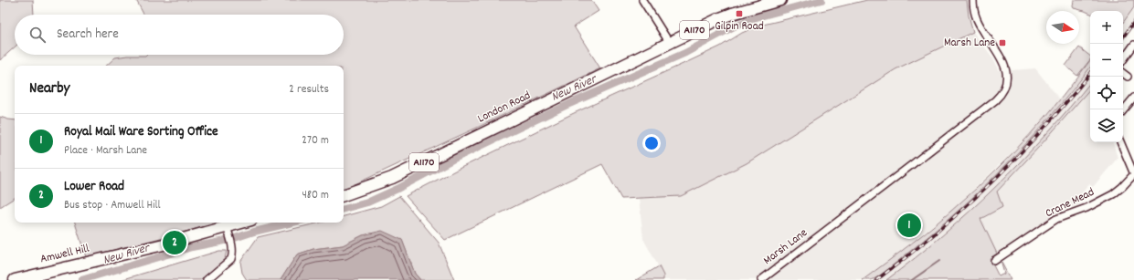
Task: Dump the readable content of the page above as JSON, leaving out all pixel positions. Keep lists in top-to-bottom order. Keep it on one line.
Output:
{"streets":{"main road":["A1170","London Road","Amwell Hill"],"street":["Crane Mead","Marsh Lane"]},"water":["New River"],"places":{"transit":["Gilpin Road","Marsh Lane"]},"north":"right","page":{"map_buttons":["+","−"],"search":"Search here","heading":["Nearby","2 results"],"list":[{"mark":"1","name":"Royal Mail Ware Sorting Office","note":"Place · Marsh Lane","value":"270 m"},{"mark":"2","name":"Lower Road","note":"Bus stop · Amwell Hill","value":"480 m"}],"pins":["1","2"]}}
